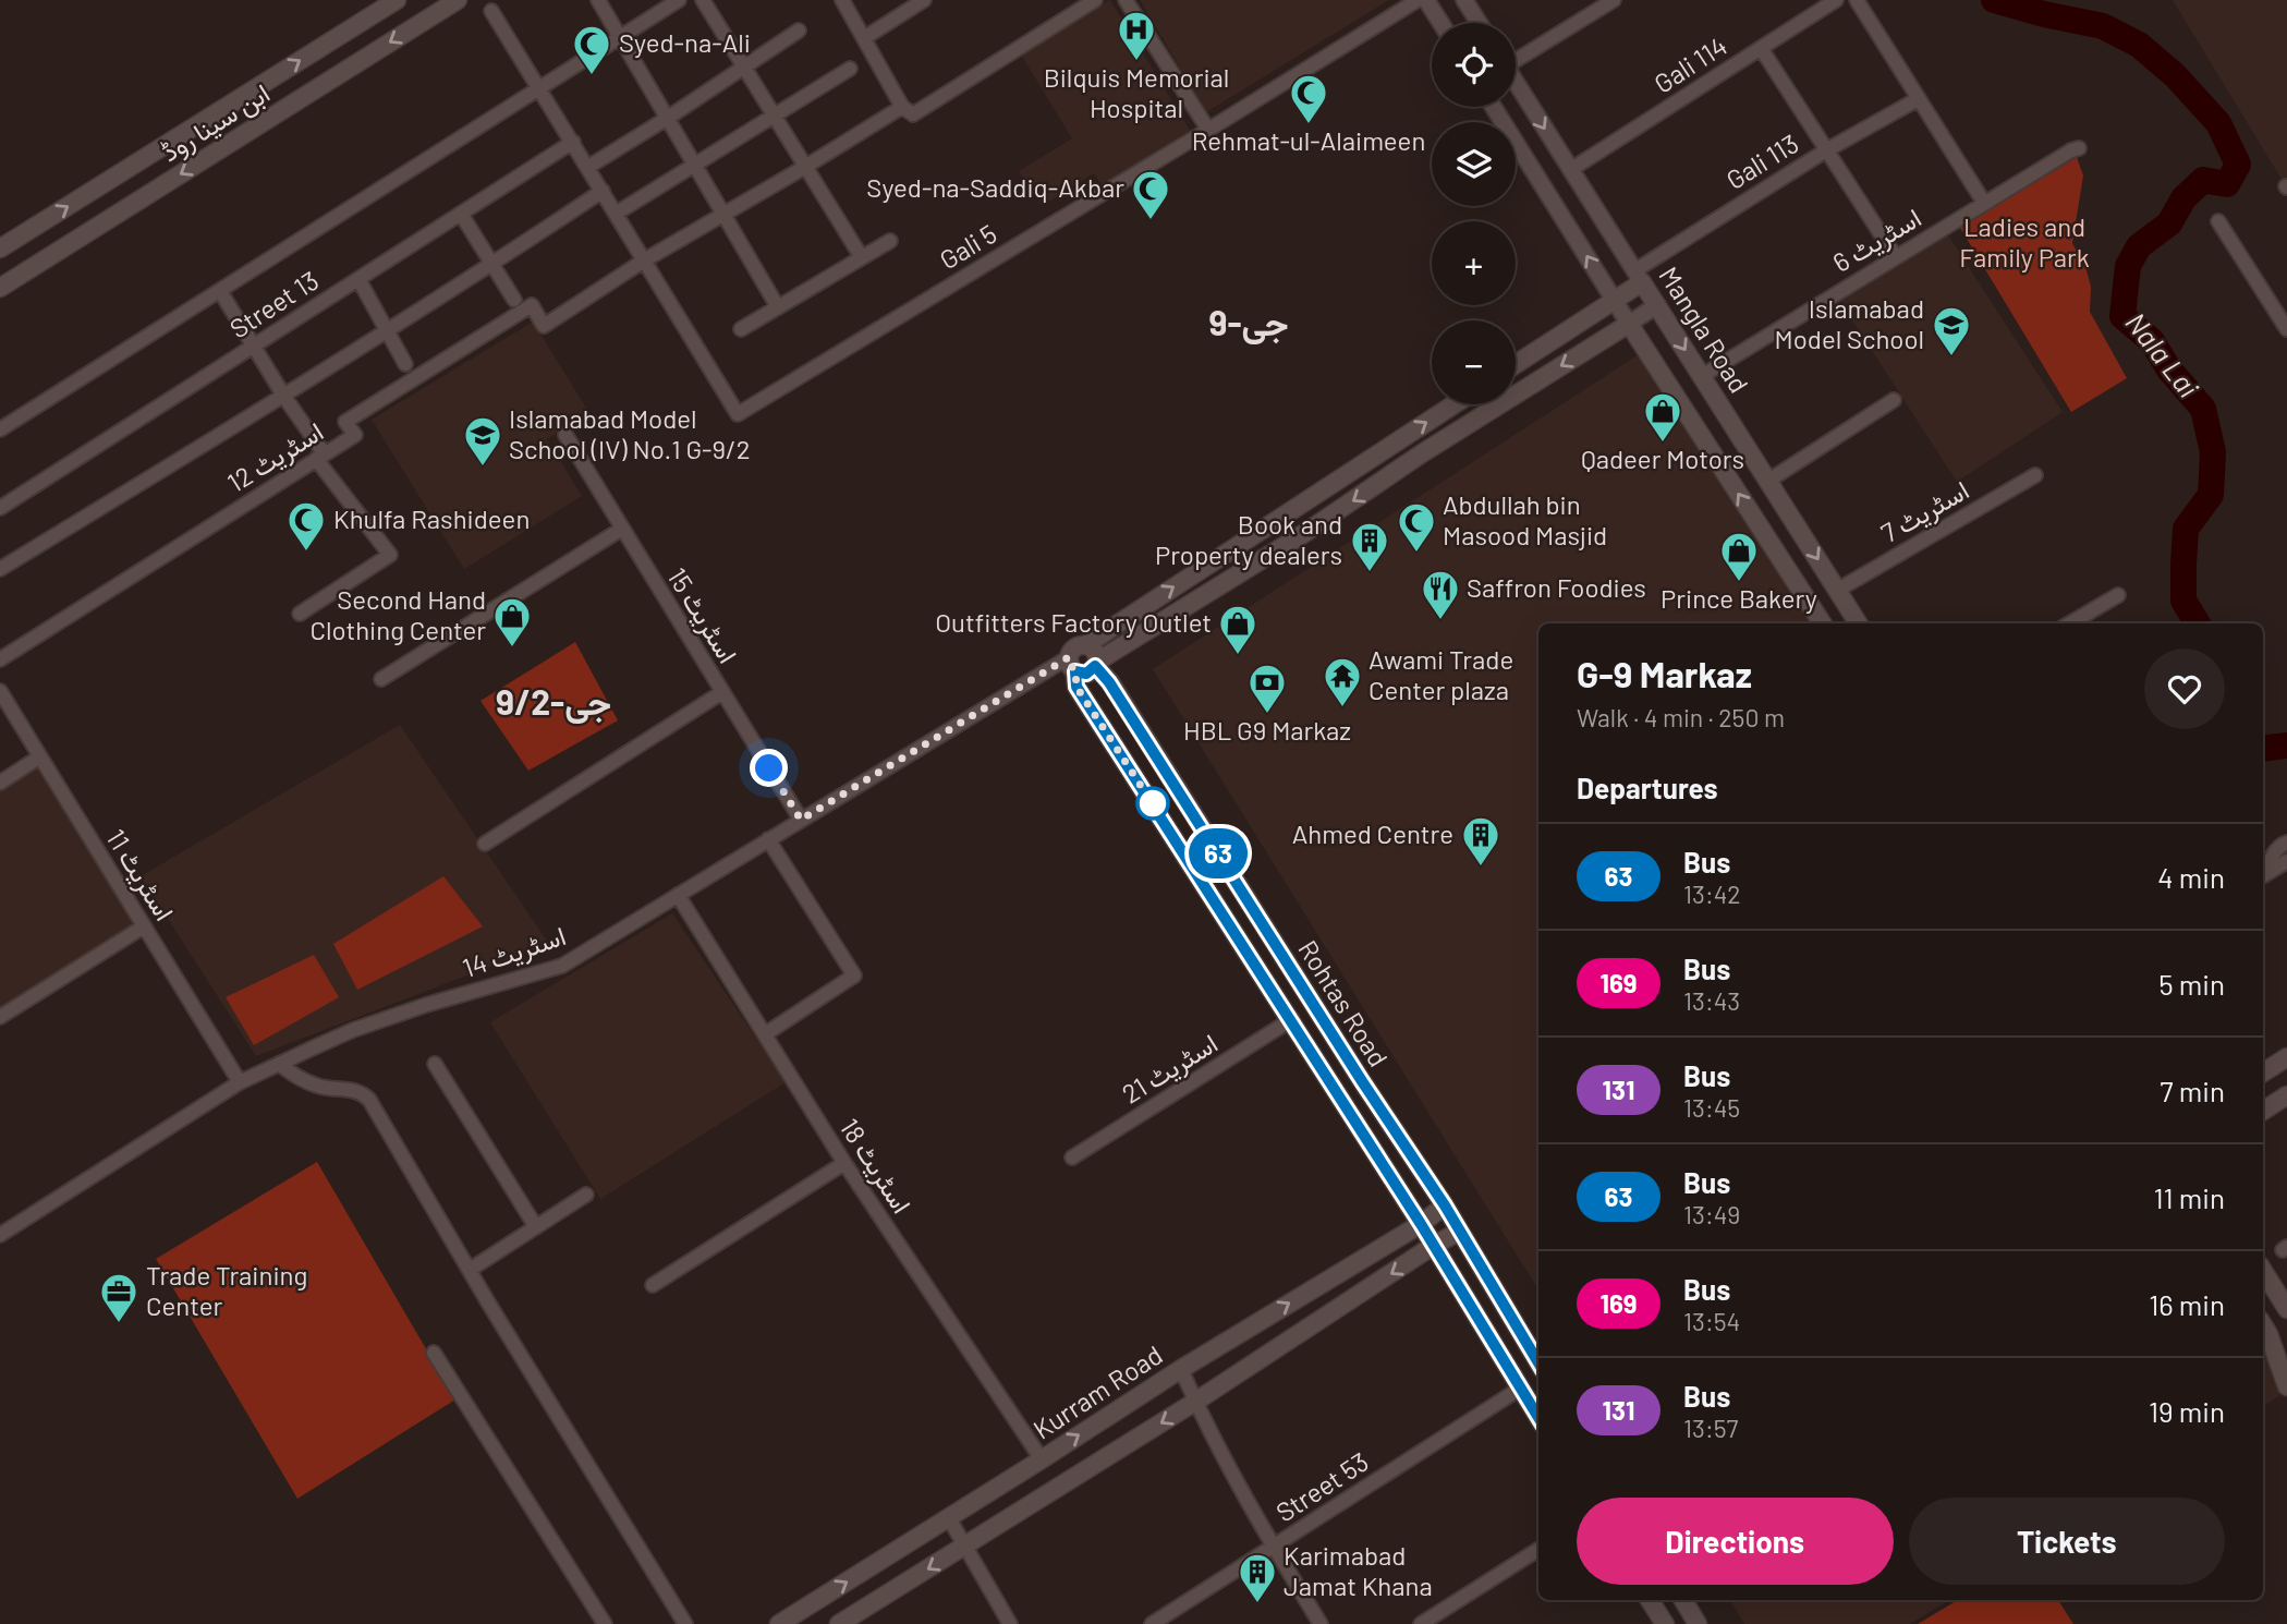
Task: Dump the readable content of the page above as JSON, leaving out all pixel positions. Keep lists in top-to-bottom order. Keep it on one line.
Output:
{"streets":{"main road":["ابن سینا روڈ","Mangla Road","Rohtas Road","Kurram Road"],"street":["Gali 114","Gali 113","اسٹریٹ 6","Gali 5","Street 13","اسٹریٹ 12","اسٹریٹ 7","اسٹریٹ 15","اسٹریٹ 11","اسٹریٹ 14","اسٹریٹ 21","اسٹریٹ 18","Street 53"]},"crossings":[["Gali 114","Mangla Road"],["Gali 113","Mangla Road"],["اسٹریٹ 6","Mangla Road"],["Gali 5","اسٹریٹ 12"],["Mangla Road","اسٹریٹ 7"],["اسٹریٹ 15","اسٹریٹ 14"],["اسٹریٹ 11","اسٹریٹ 14"],["اسٹریٹ 14","Rohtas Road"],["اسٹریٹ 14","اسٹریٹ 18"],["Rohtas Road","اسٹریٹ 21"],["Rohtas Road","Kurram Road"],["Rohtas Road","Street 53"],["اسٹریٹ 18","Kurram Road"]],"one_way":["Mangla Road"],"districts":["جی-9","جی-9/2"],"water":["Nala Lai"],"parks":["Ladies and Family Park"],"places":{"hospital":["Bilquis Memorial Hospital"],"mosque":["Syed-na-Ali","Rehmat-ul-Alaimeen","Syed-na-Saddiq-Akbar","Khulfa Rashideen","Abdullah bin Masood Masjid"],"school or university":["Islamabad Model School","Islamabad Model School (IV) No.1 G-9/2"],"shop":["Qadeer Motors","Prince Bakery","Second Hand Clothing Center","Outfitters Factory Outlet"],"building":["Book and Property dealers","Ahmed Centre","Karimabad Jamat Khana"],"restaurant":["Saffron Foodies"],"temple":["Awami Trade Center plaza"],"bank":["HBL G9 Markaz"],"office":["Trade Training Center"]},"lines":["bus line 63"],"page":{"on_map":"63","map_buttons":["+","−"],"heading":[["G-9 Markaz","Walk · 4 min · 250 m"],"Departures"],"list":[{"mark":"63","name":"Bus","note":"13:42","value":"4 min"},{"mark":"169","name":"Bus","note":"13:43","value":"5 min"},{"mark":"131","name":"Bus","note":"13:45","value":"7 min"},{"mark":"63","name":"Bus","note":"13:49","value":"11 min"},{"mark":"169","name":"Bus","note":"13:54","value":"16 min"},{"mark":"131","name":"Bus","note":"13:57","value":"19 min"}],"buttons":["Directions","Tickets"]}}
